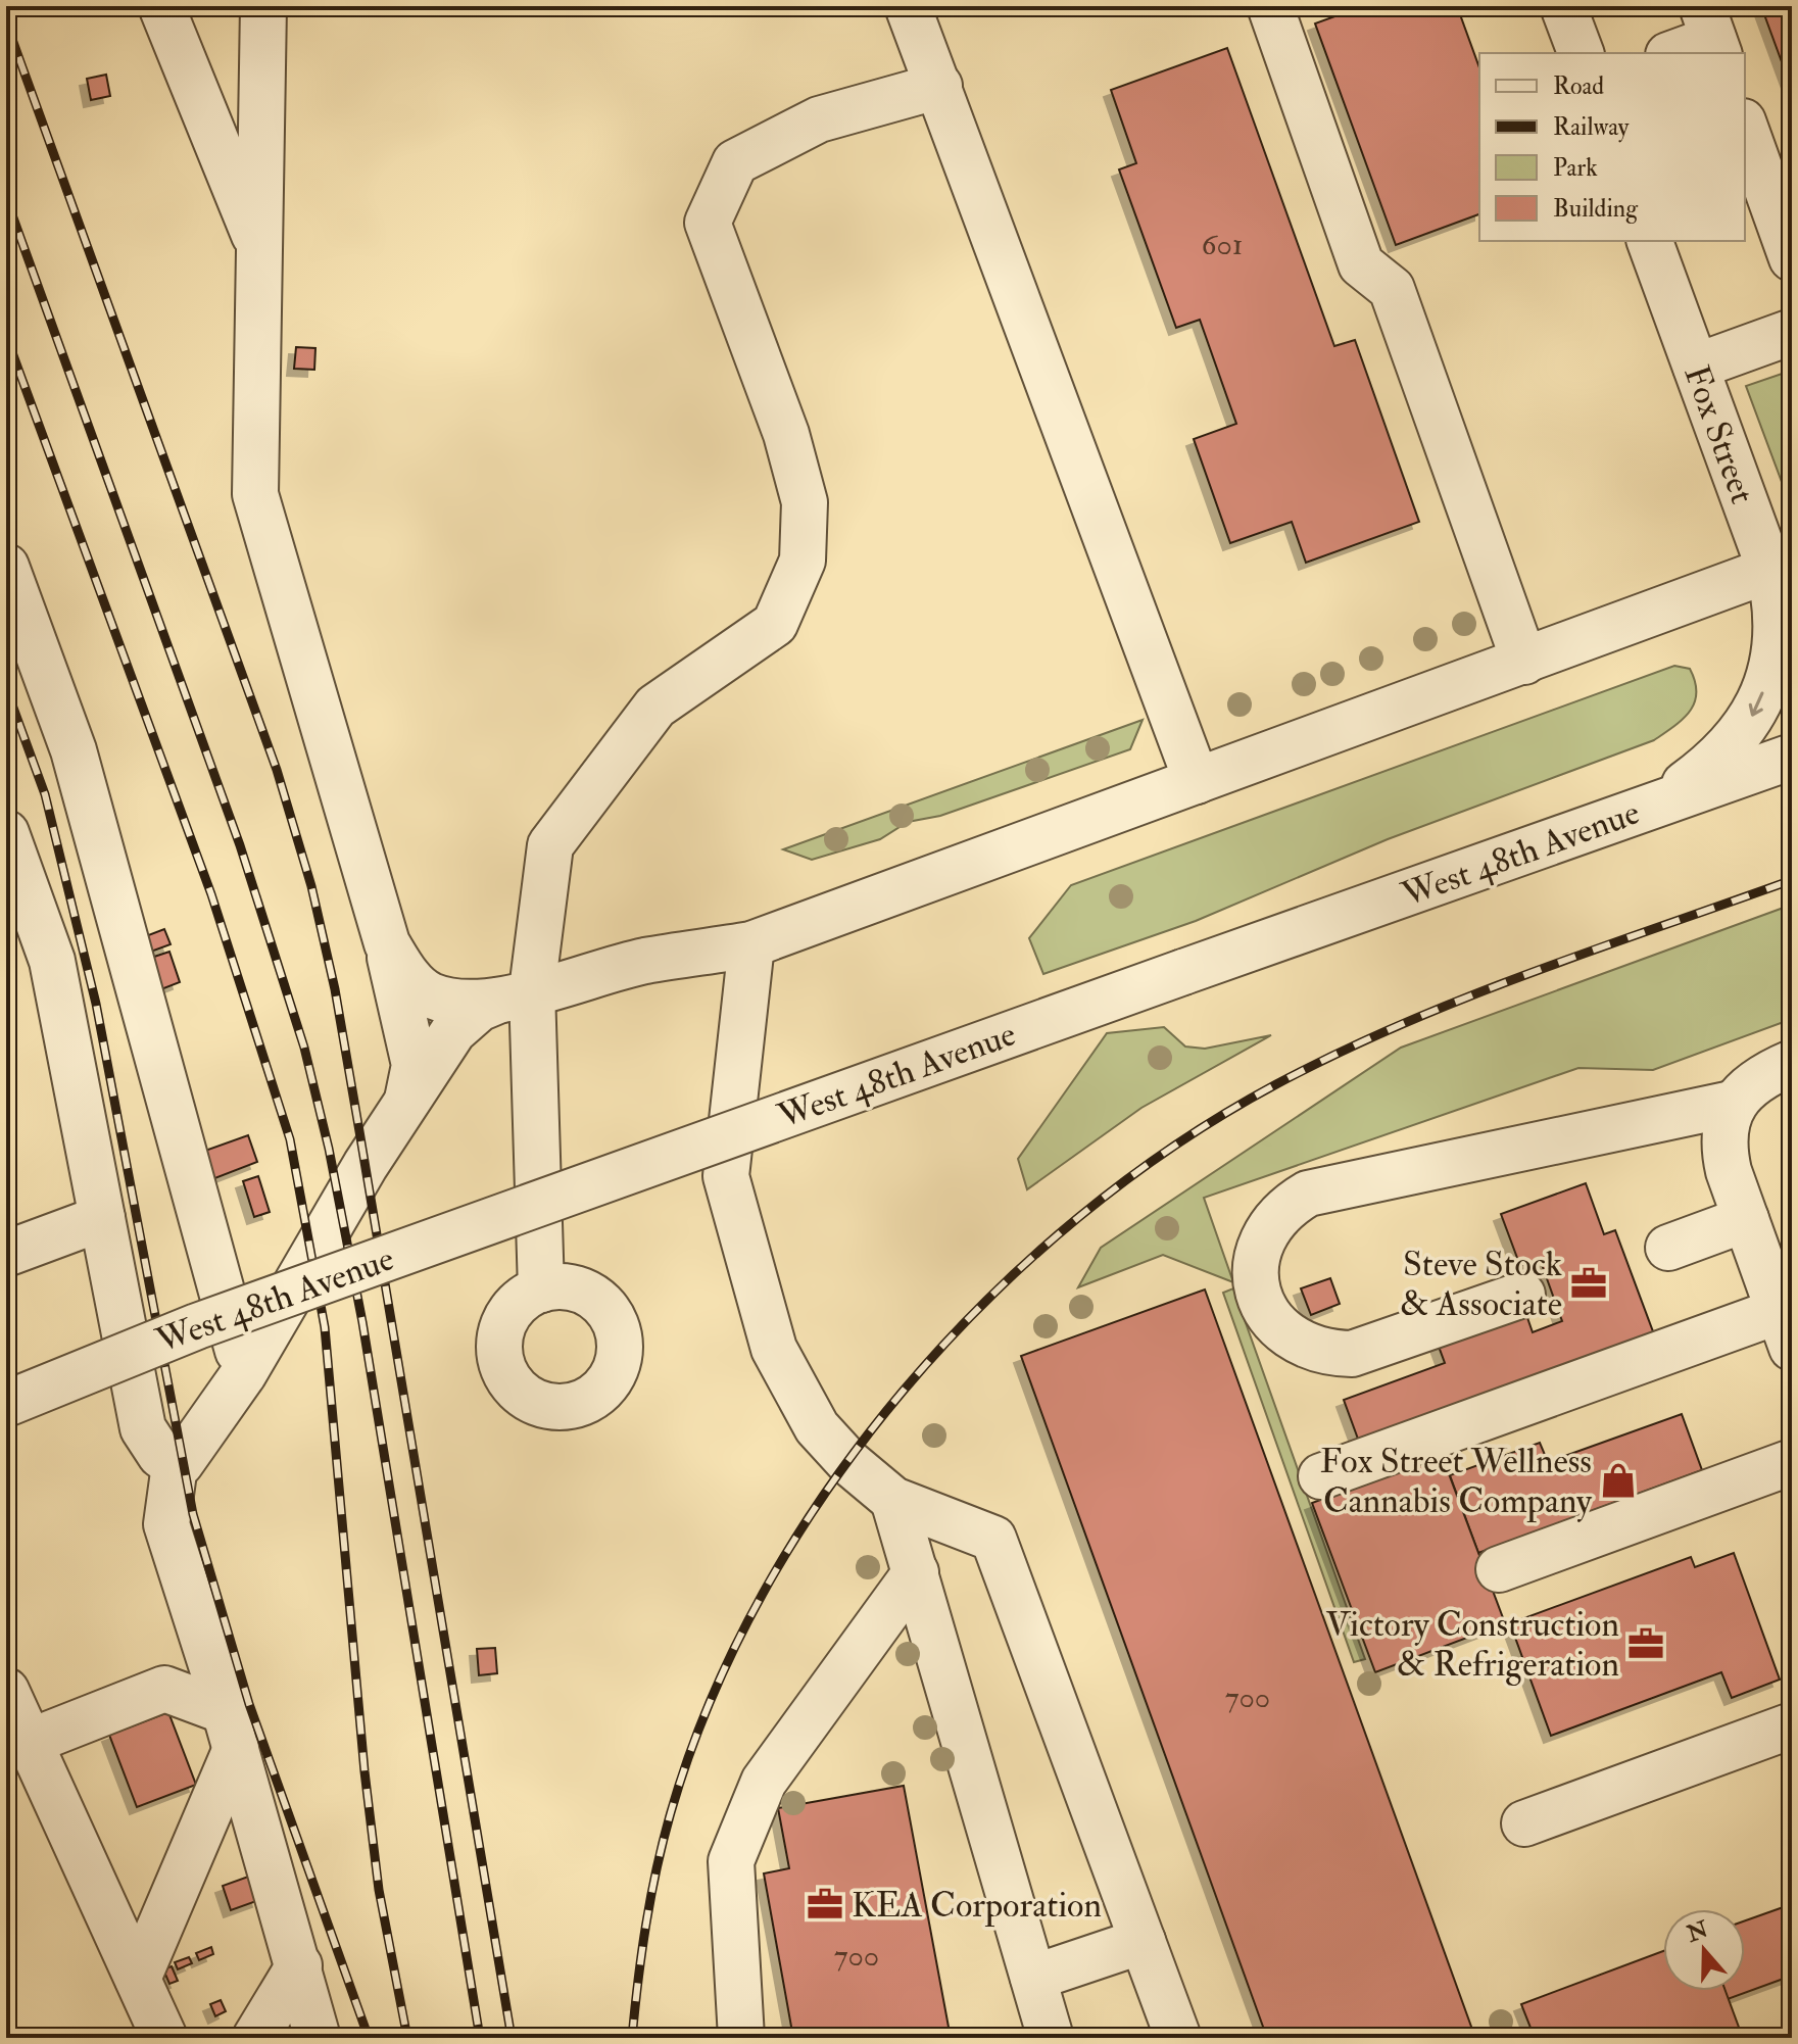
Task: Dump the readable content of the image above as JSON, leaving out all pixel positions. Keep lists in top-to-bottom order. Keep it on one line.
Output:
{"streets":{"street":["Fox Street","West 48th Avenue"]},"places":{"office":["Steve Stock & Associate","Victory Construction & Refrigeration","KEA Corporation"],"shop":["Fox Street Wellness Cannabis Company"]},"house_numbers":["601","700","700"],"legend":["Road","Railway","Park","Building"],"north":"top"}
